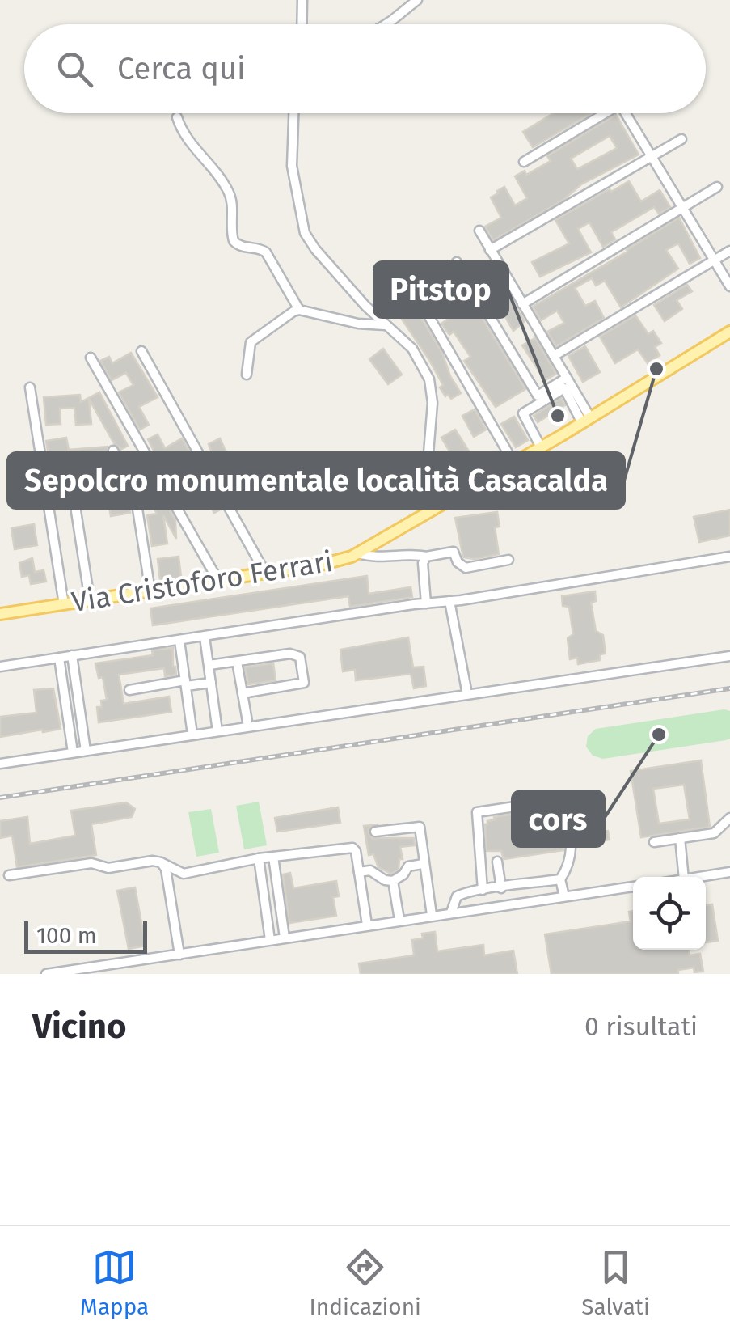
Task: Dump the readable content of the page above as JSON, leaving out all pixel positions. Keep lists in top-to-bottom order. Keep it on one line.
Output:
{"streets":{"main road":["Via Cristoforo Ferrari"]},"places":["Sepolcro monumentale località Casacalda","Pitstop","cors"],"scale_bar":"100 m","page":{"search":"Cerca qui","scale":"100 m","heading":["Vicino","0 risultati"],"nav":["Mappa","Indicazioni","Salvati"]}}
